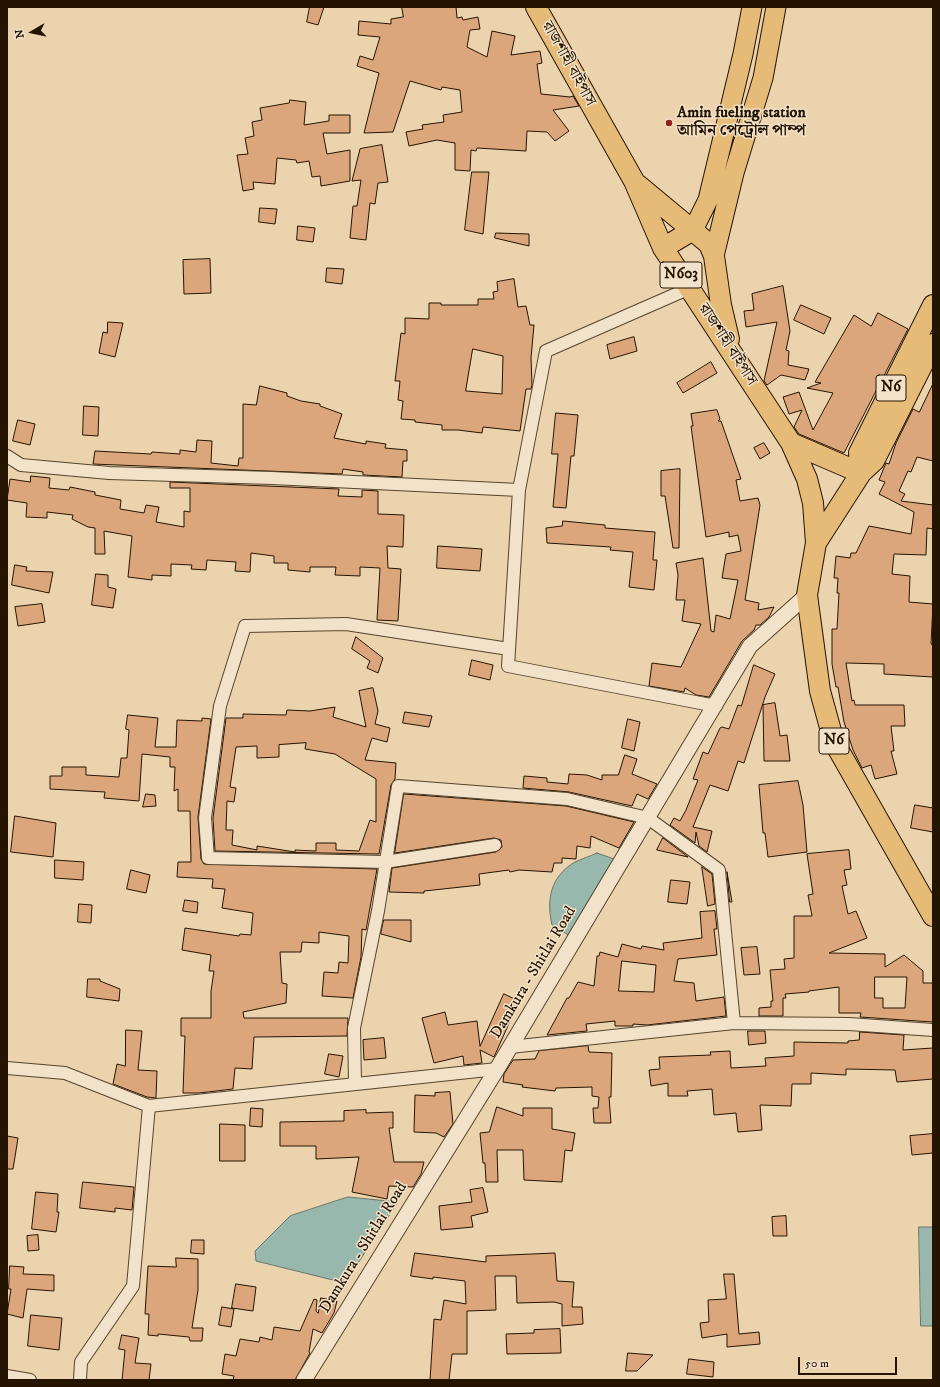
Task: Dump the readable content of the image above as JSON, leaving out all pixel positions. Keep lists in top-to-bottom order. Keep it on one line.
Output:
{"streets":{"highway":["রাজশাহী বাইপাস","N603","N6"],"street":["Damkura - Shitlai Road"]},"crossings":[["রাজশাহী বাইপাস","N603"],["রাজশাহী বাইপাস","N6"],["N6","Damkura - Shitlai Road"]],"places":["Amin fueling station আমিন পেট্রোল পাম্প"],"scale_bar":"50 m","north":"left"}
